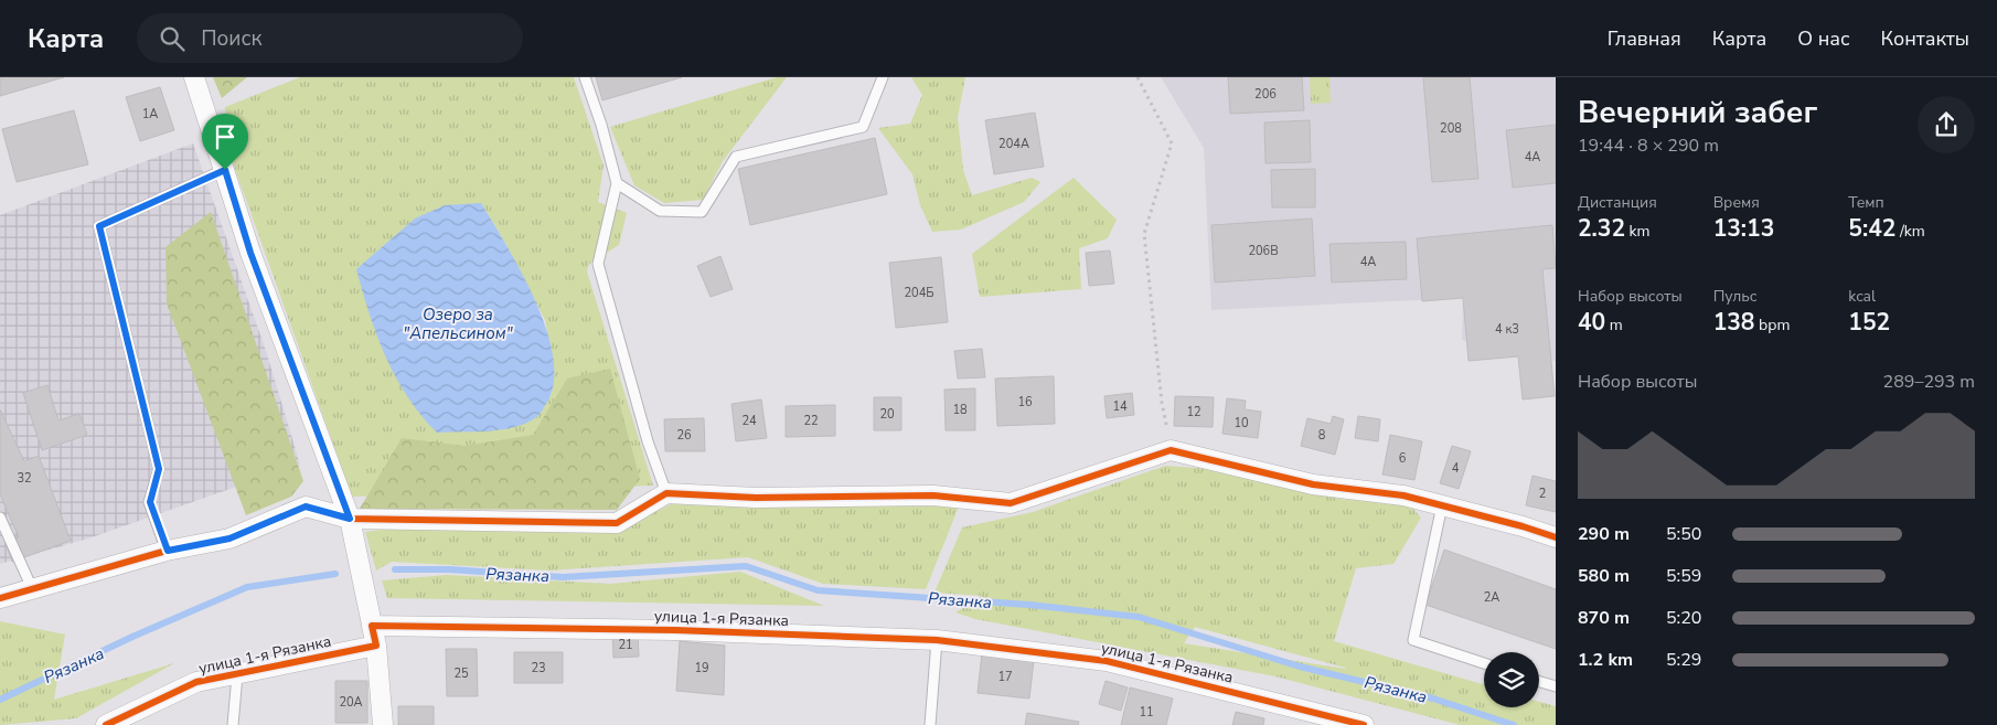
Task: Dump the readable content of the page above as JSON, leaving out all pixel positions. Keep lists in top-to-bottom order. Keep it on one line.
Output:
{"streets":{"street":["улица 1-я Рязанка"]},"water":["Озеро за \"Апельсином\"","Рязанка"],"house_numbers":["206","1А","208","204А","4А","206В","4А","204Б","4 к3","16","14","18","12","20","24","22","10","26","8","6","4","32","2","2А","21","23","19","25","17","20А","11"],"page":{"header":"Карта","search":"Поиск","nav":["Главная","Карта","О нас","Контакты"],"heading":["Вечерний забег","19:44 · 8 × 290 m"],"stats":[["Дистанция","2.32 km"],["Время","13:13"],["Темп","5:42 /km"],["Набор высоты","40 m"],["Пульс","138 bpm"],["kcal","152"]],"chart":["Набор высоты","289–293 m"],"list":[{"name":"290 m","note":"5:50"},{"name":"580 m","note":"5:59"},{"name":"870 m","note":"5:20"},{"name":"1.2 km","note":"5:29"}]}}
